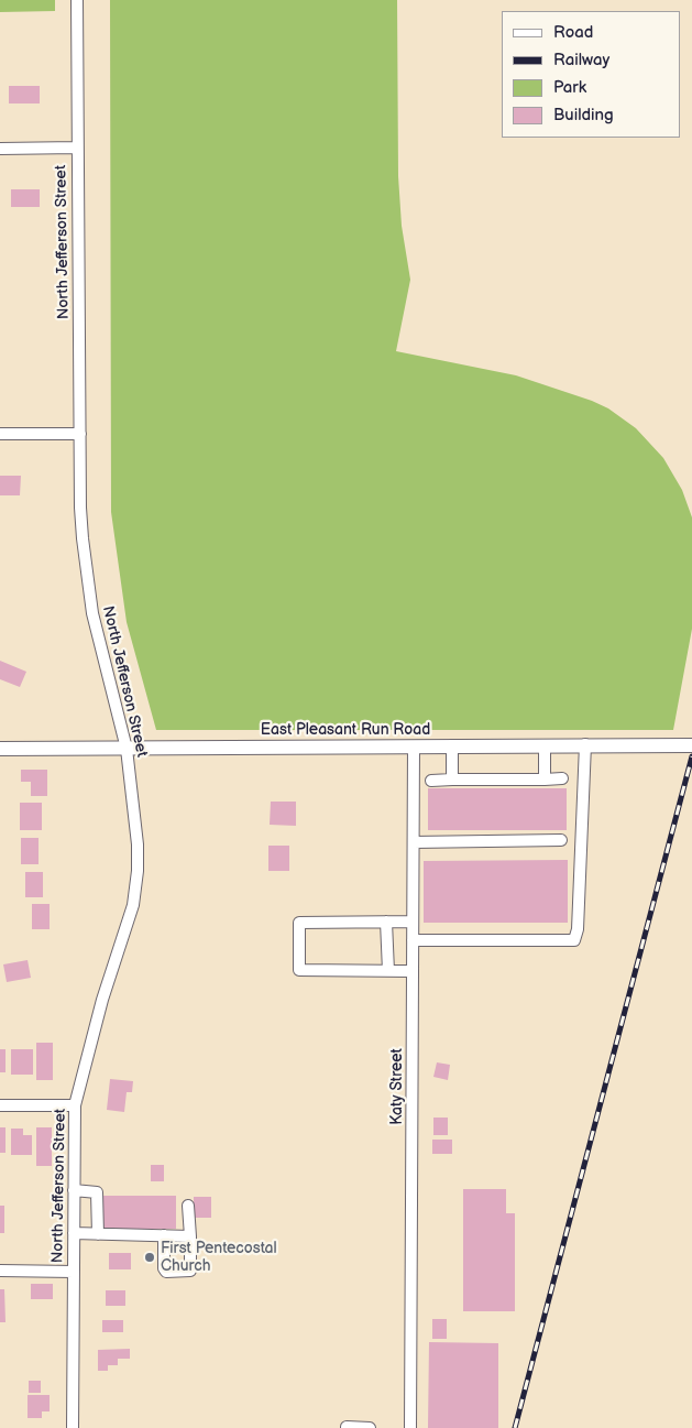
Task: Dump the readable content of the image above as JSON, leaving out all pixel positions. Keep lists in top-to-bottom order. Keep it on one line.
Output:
{"streets":{"main road":["East Pleasant Run Road"],"street":["North Jefferson Street","Katy Street"]},"crossings":[["North Jefferson Street","East Pleasant Run Road"],["East Pleasant Run Road","Katy Street"]],"places":["First Pentecostal Church"],"legend":["Road","Railway","Park","Building"]}
